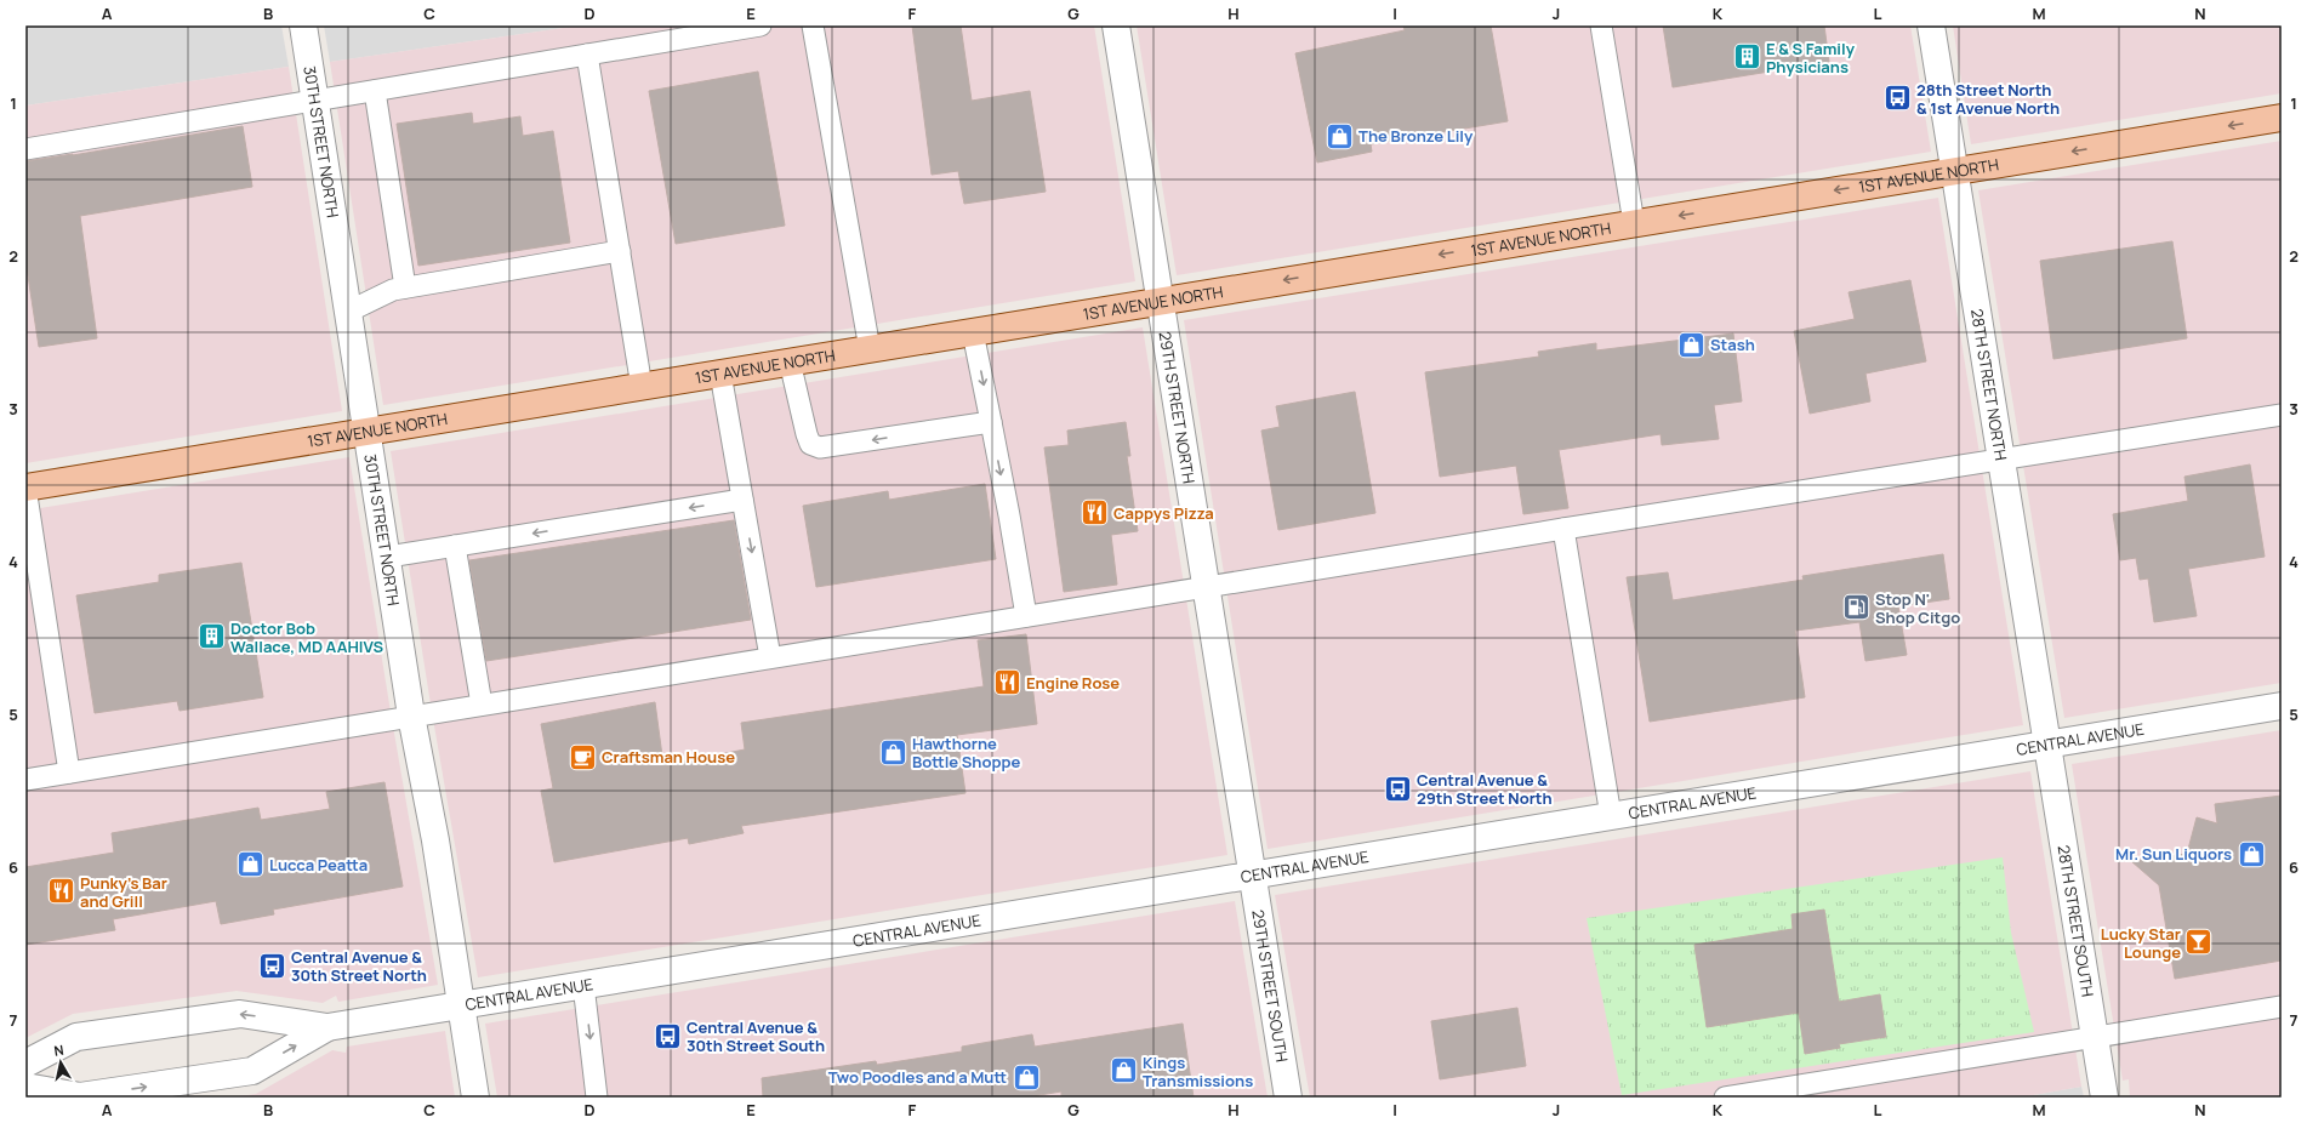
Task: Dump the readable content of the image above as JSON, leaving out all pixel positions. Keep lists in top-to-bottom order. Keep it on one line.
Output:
{"streets":{"main road":["1ST AVENUE NORTH"],"street":["30TH STREET NORTH","28TH STREET NORTH","29TH STREET NORTH","CENTRAL AVENUE","28TH STREET SOUTH","29TH STREET SOUTH"]},"crossings":[["30TH STREET NORTH","1ST AVENUE NORTH"],["30TH STREET NORTH","CENTRAL AVENUE"],["1ST AVENUE NORTH","28TH STREET NORTH"],["1ST AVENUE NORTH","29TH STREET NORTH"],["28TH STREET NORTH","CENTRAL AVENUE"],["28TH STREET NORTH","28TH STREET SOUTH"],["29TH STREET NORTH","CENTRAL AVENUE"],["29TH STREET NORTH","29TH STREET SOUTH"],["CENTRAL AVENUE","28TH STREET SOUTH"],["CENTRAL AVENUE","29TH STREET SOUTH"]],"one_way":["1ST AVENUE NORTH"],"places":{"building":["E & S Family Physicians","Doctor Bob Wallace, MD AAHIVS"],"bus stop":["28th Street North & 1st Avenue North","Central Avenue & 29th Street North","Central Avenue & 30th Street North","Central Avenue & 30th Street South"],"shop":["The Bronze Lily","Stash","Hawthorne Bottle Shoppe","Mr. Sun Liquors","Lucca Peatta","Kings Transmissions","Two Poodles and a Mutt"],"restaurant":["Cappys Pizza","Engine Rose","Punky's Bar and Grill"],"fuel station":["Stop N' Shop Citgo"],"cafe":["Craftsman House"],"bar":["Lucky Star Lounge"]},"north":"top","grid":{"columns":["A","B","C","D","E","F","G","H","I","J","K","L","M","N"],"rows":["1","2","3","4","5","6","7"]}}
